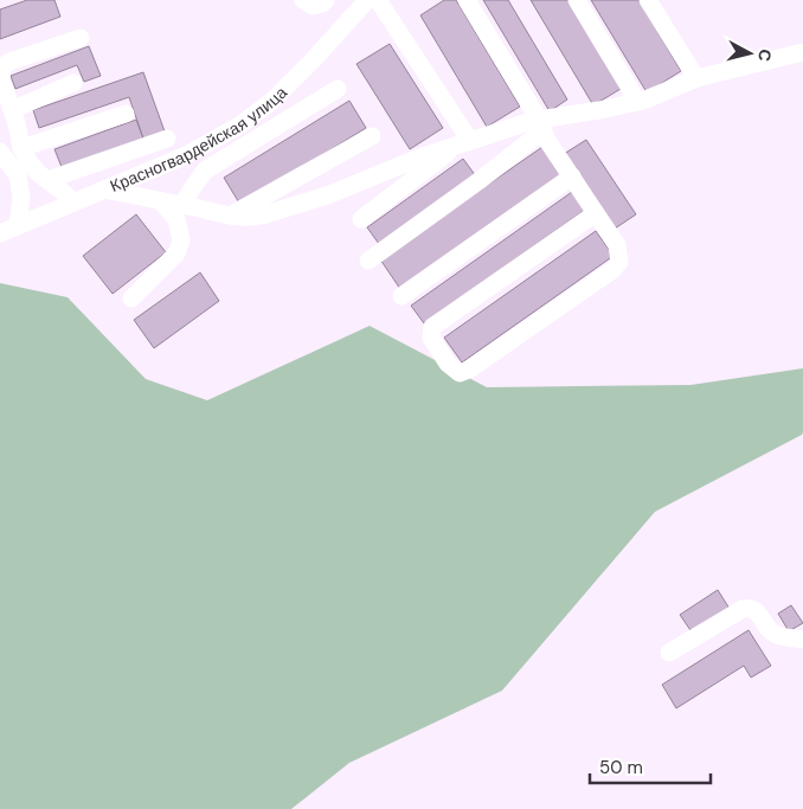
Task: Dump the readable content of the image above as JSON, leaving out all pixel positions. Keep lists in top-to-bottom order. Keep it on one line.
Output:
{"streets":{"street":["Красногвардейская улица"]},"scale_bar":"50 m","north":"right"}
